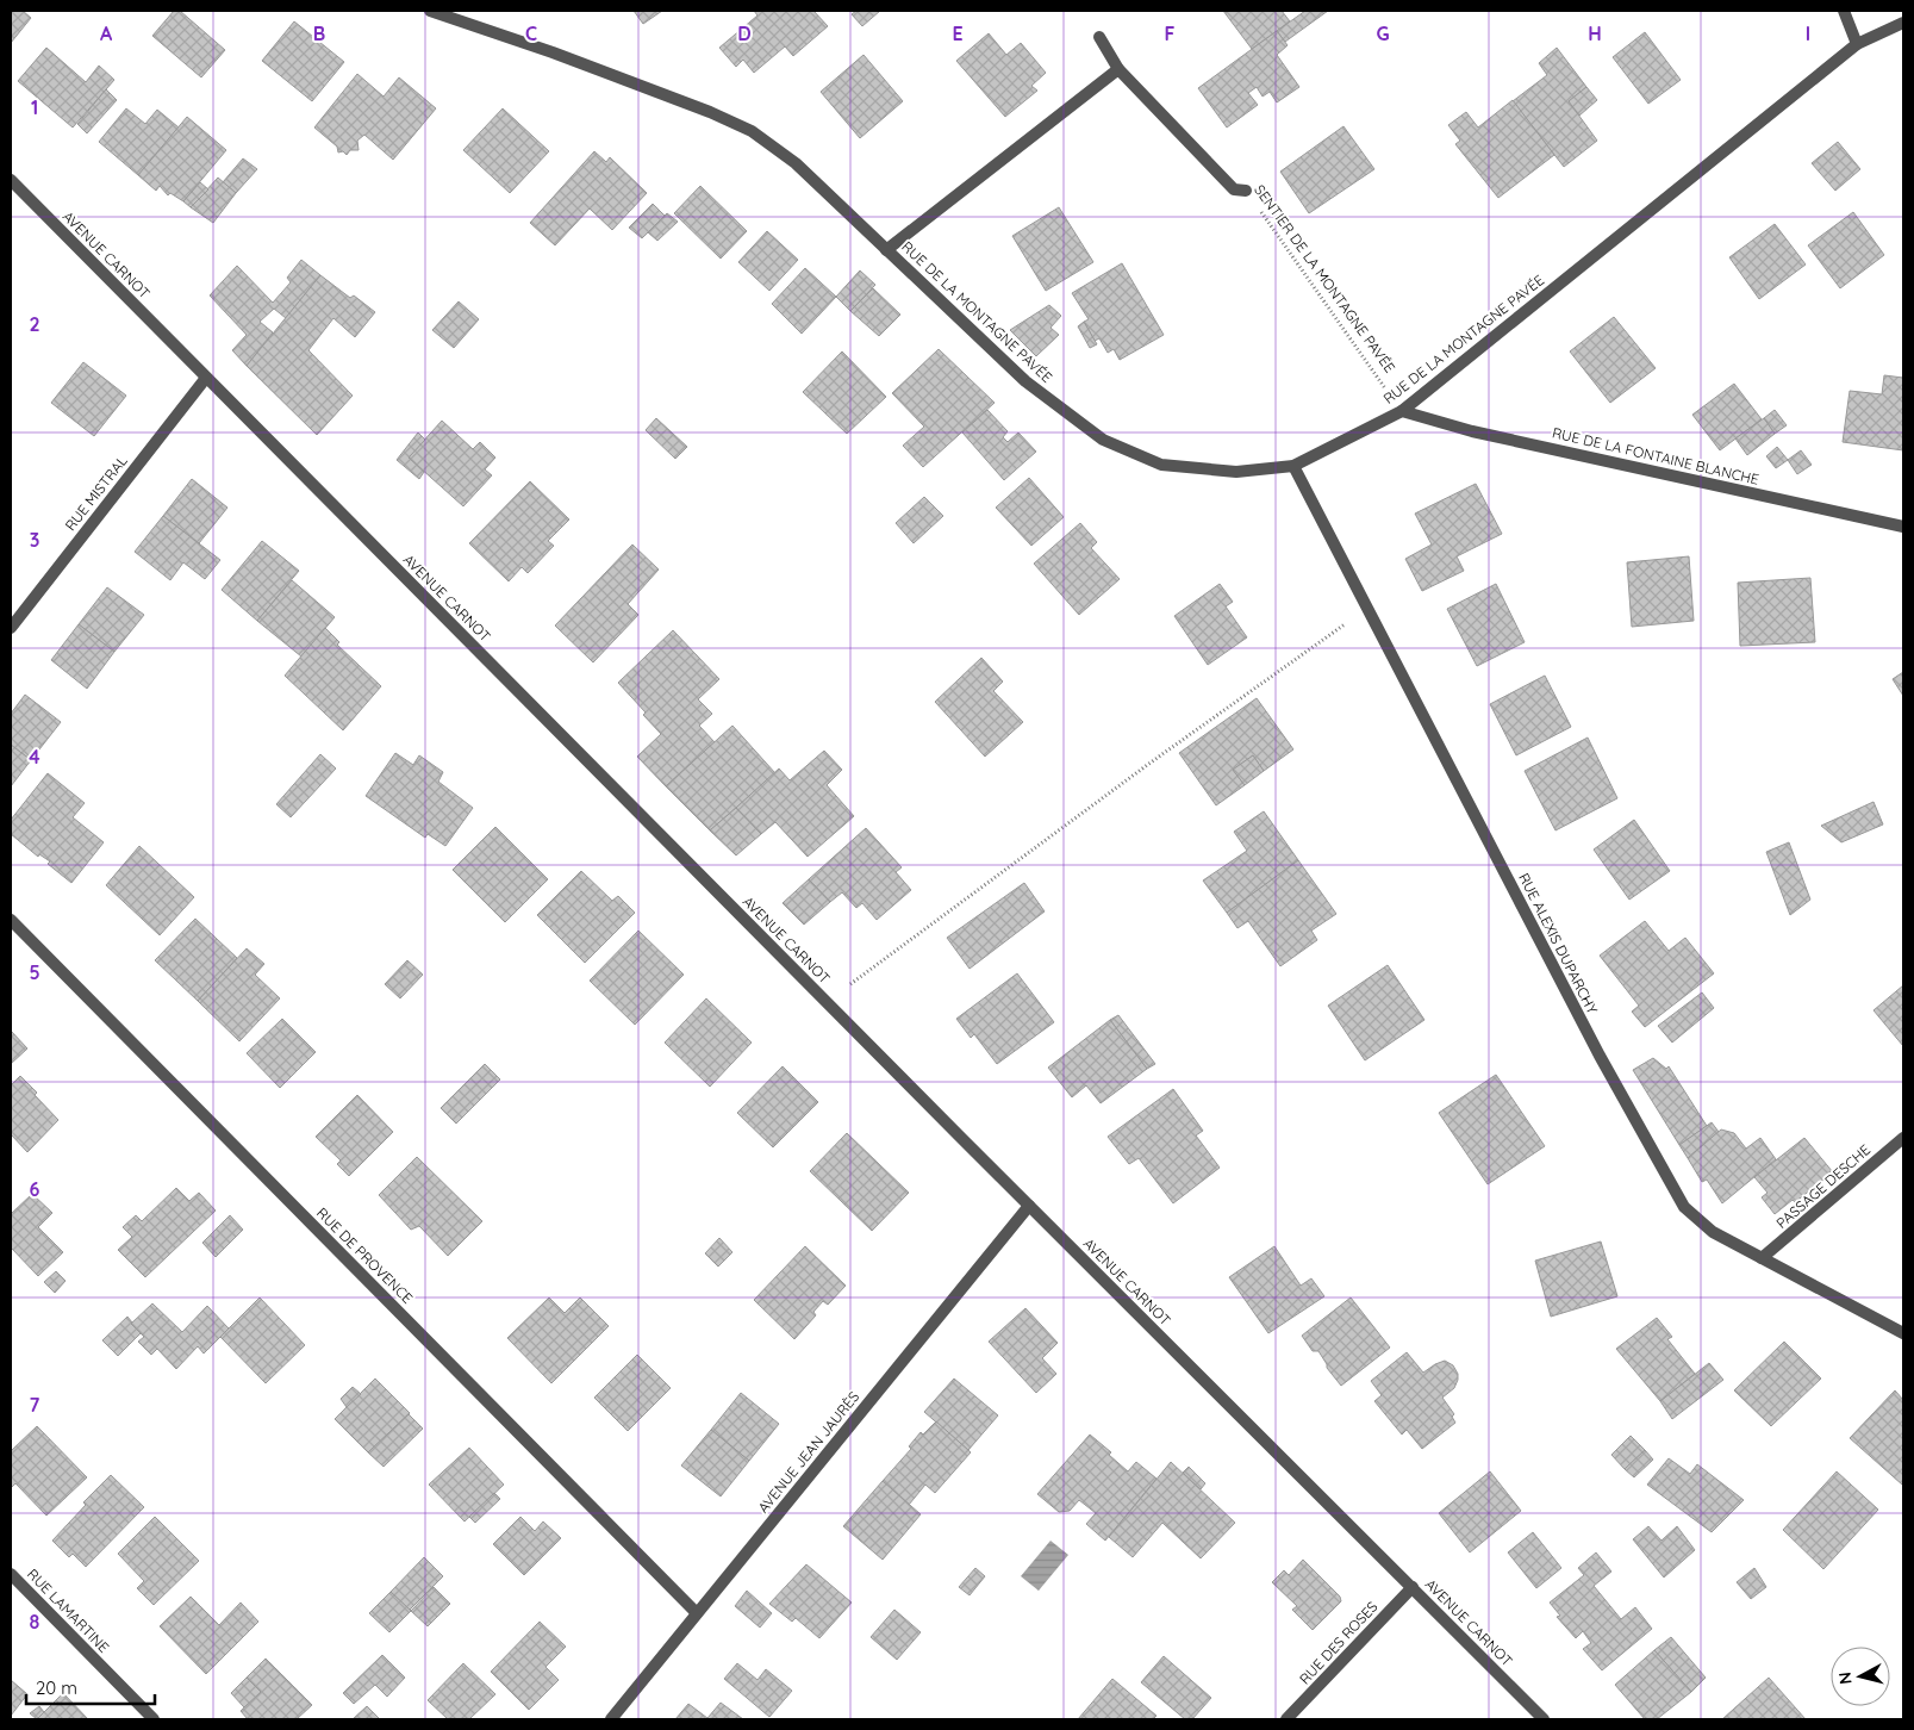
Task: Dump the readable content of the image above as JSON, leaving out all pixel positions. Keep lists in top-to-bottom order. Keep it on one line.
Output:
{"streets":{"street":["AVENUE CARNOT","SENTIER DE LA MONTAGNE PAVÉE","RUE DE LA MONTAGNE PAVÉE","RUE DE LA FONTAINE BLANCHE","RUE MISTRAL","RUE ALEXIS DUPARCHY","PASSAGE DESCHE","RUE DE PROVENCE","AVENUE JEAN JAURÈS","RUE LAMARTINE","RUE DES ROSES"]},"crossings":[["AVENUE CARNOT","RUE MISTRAL"],["AVENUE CARNOT","AVENUE JEAN JAURÈS"],["AVENUE CARNOT","RUE DES ROSES"],["SENTIER DE LA MONTAGNE PAVÉE","RUE DE LA MONTAGNE PAVÉE"],["SENTIER DE LA MONTAGNE PAVÉE","RUE DE LA FONTAINE BLANCHE"],["RUE DE LA MONTAGNE PAVÉE","RUE DE LA FONTAINE BLANCHE"],["RUE DE LA MONTAGNE PAVÉE","RUE ALEXIS DUPARCHY"],["RUE ALEXIS DUPARCHY","PASSAGE DESCHE"],["RUE DE PROVENCE","AVENUE JEAN JAURÈS"]],"scale_bar":"20 m","north":"left","grid":{"columns":["A","B","C","D","E","F","G","H","I"],"rows":["1","2","3","4","5","6","7","8"]}}
